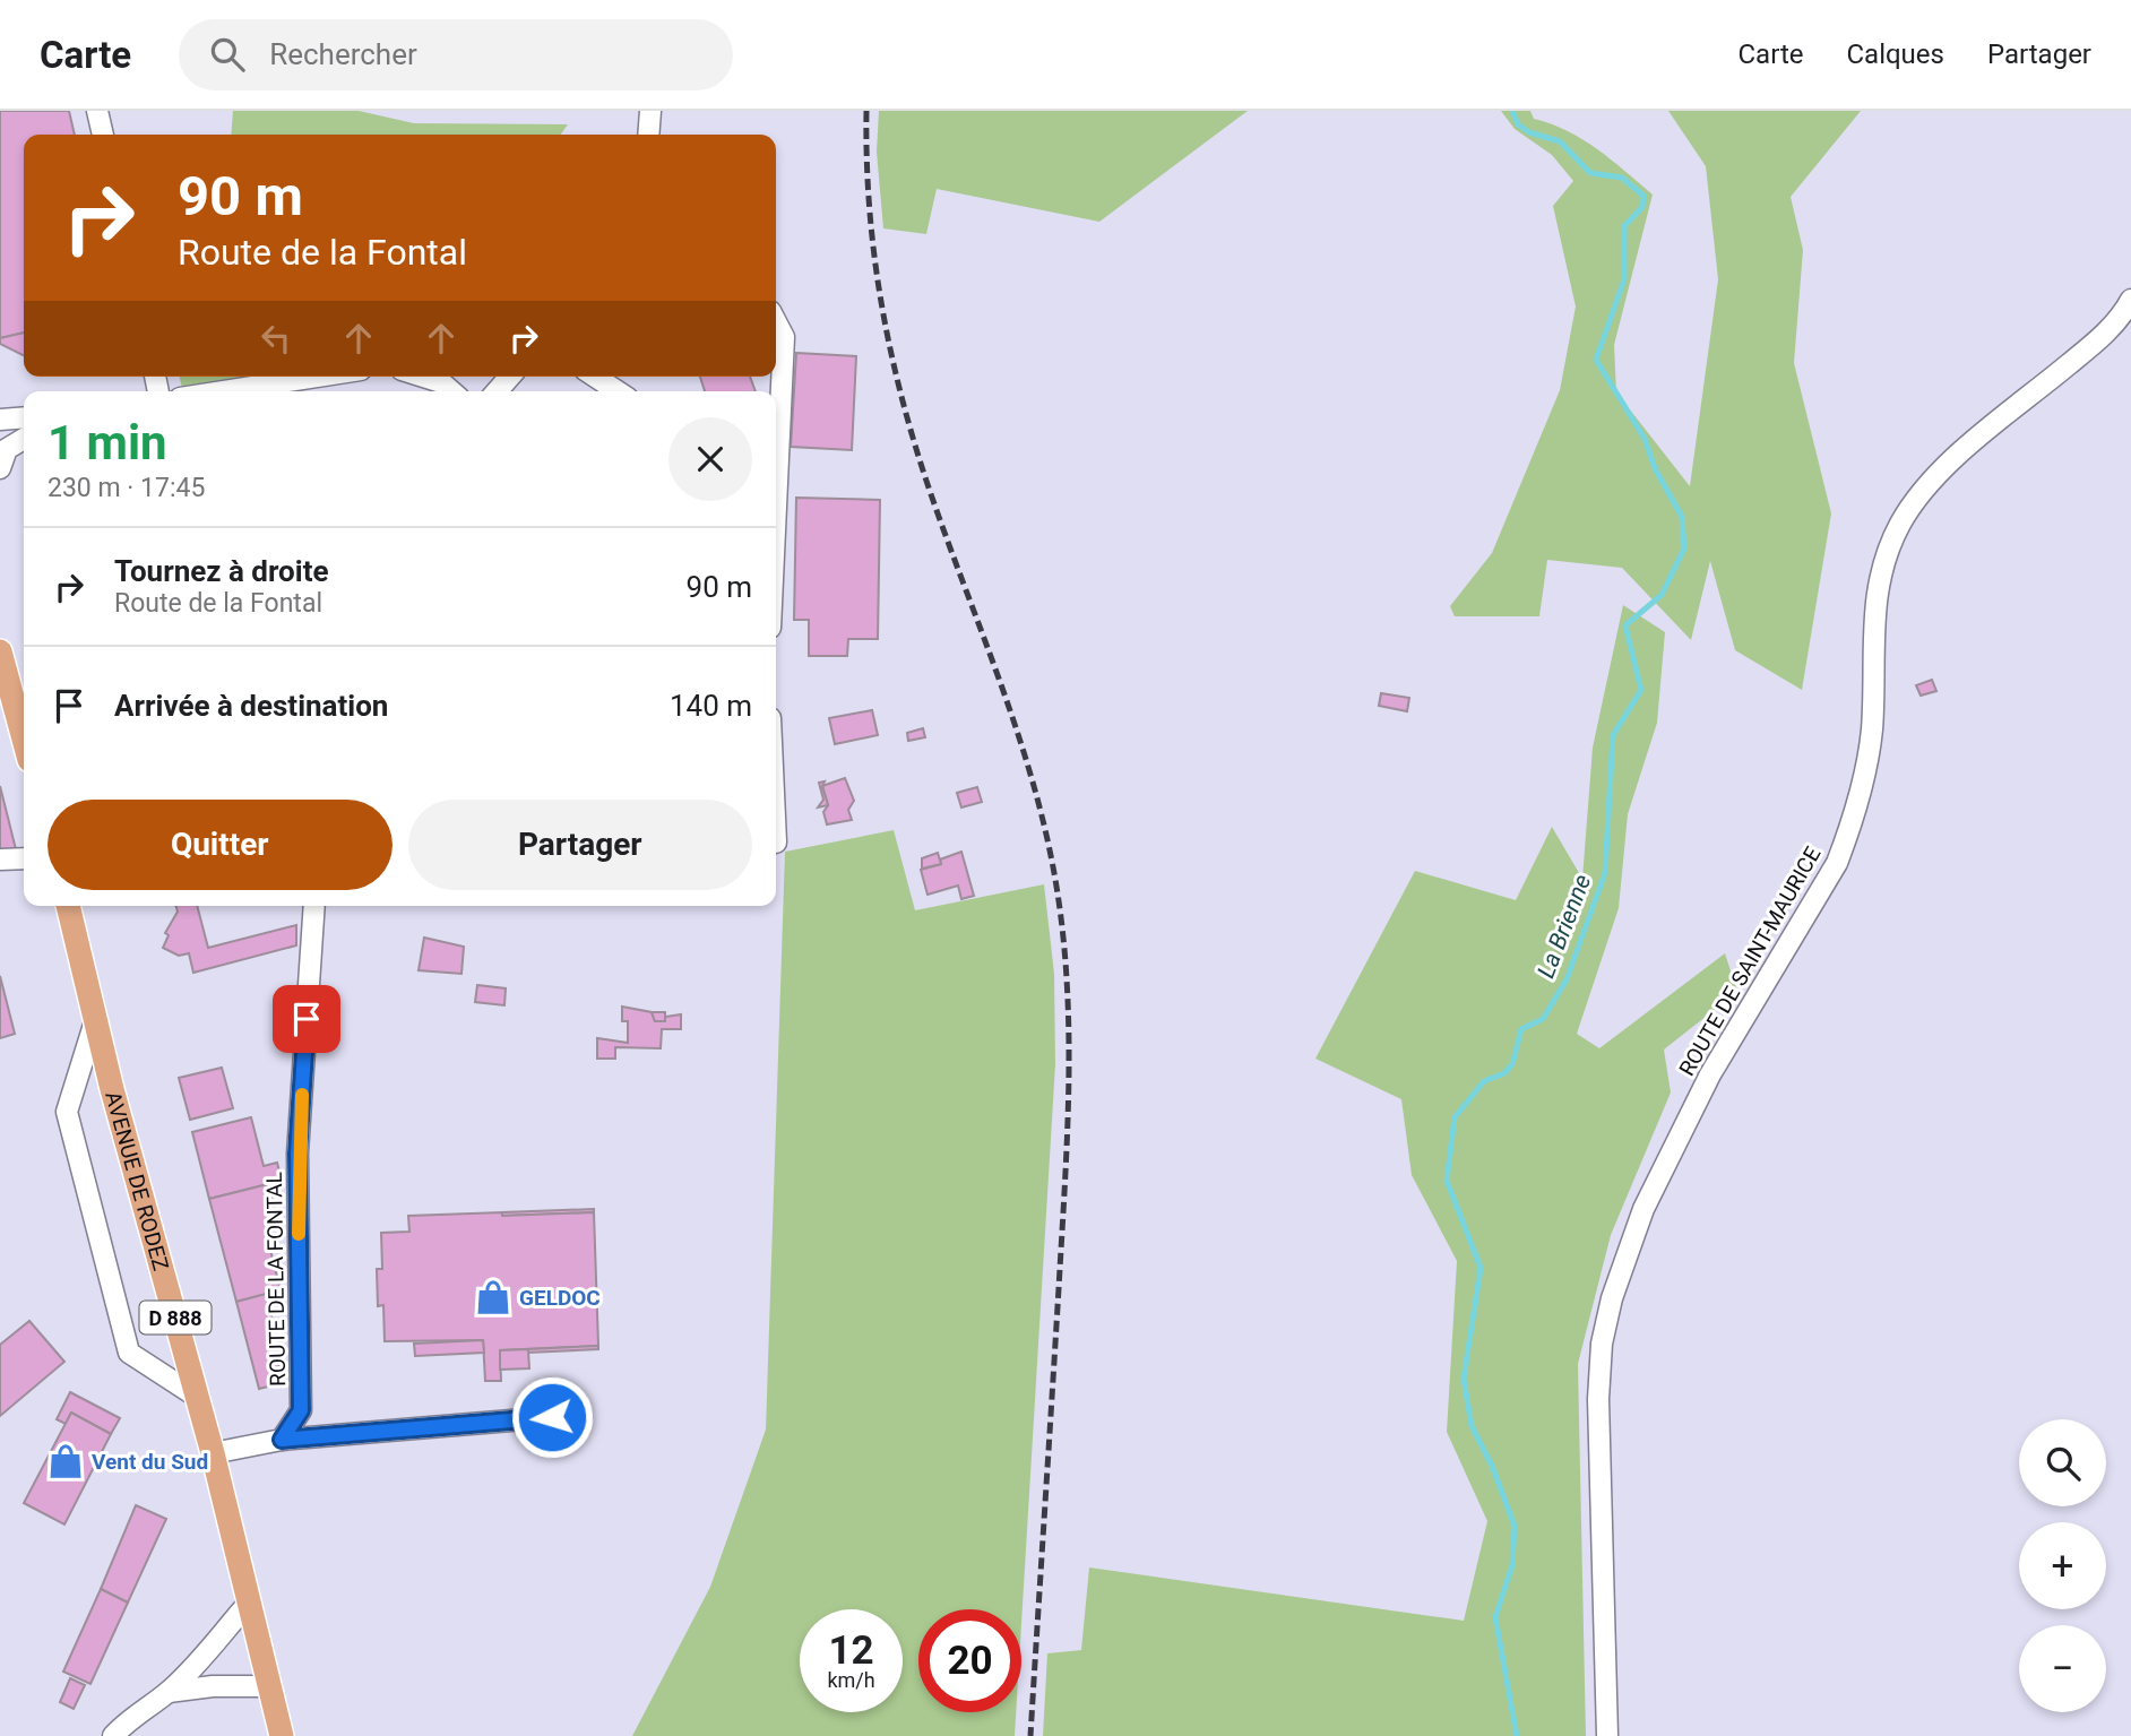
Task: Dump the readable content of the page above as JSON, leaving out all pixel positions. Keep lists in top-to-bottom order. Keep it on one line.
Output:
{"streets":{"main road":["AVENUE DE RODEZ","D 888"],"street":["ROUTE DE SAINT-MAURICE","ROUTE DE LA FONTAL"]},"water":["La Brienne"],"places":{"shop":["GELDOC","Vent du Sud"]},"page":{"header":"Carte","search":"Rechercher","nav":["Carte","Calques","Partager"],"turn":["90 m","Route de la Fontal"],"heading":["1 min","230 m · 17:45"],"list":[{"name":"Tournez à droite","note":"Route de la Fontal","value":"90 m"},{"name":"Arrivée à destination","value":"140 m"}],"buttons":["Quitter","Partager"],"map_buttons":["+","−"],"speed":"12 km/h","limit":"20"}}
